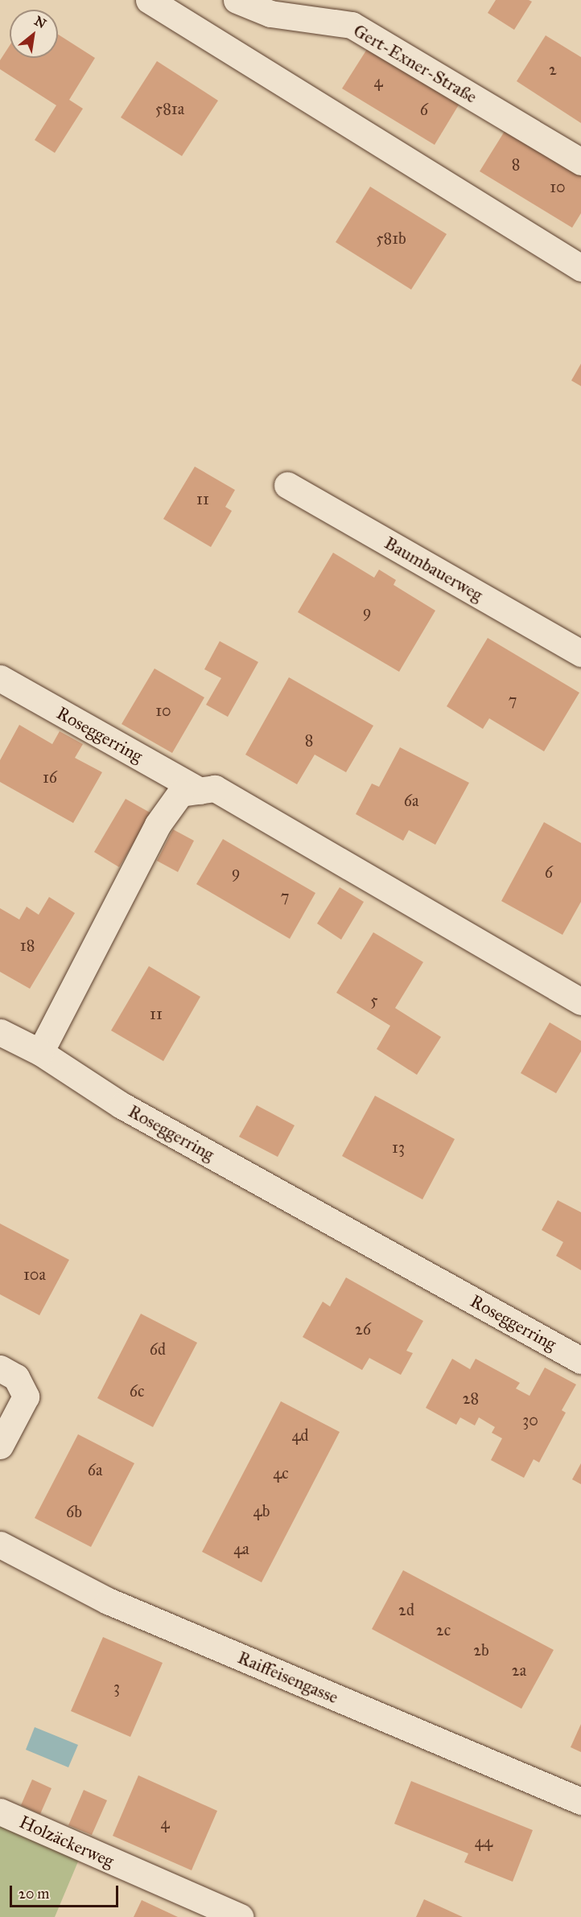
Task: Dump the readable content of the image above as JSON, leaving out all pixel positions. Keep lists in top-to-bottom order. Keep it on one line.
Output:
{"streets":{"street":["Gert-Exner-Straße","Baumbauerweg","Roseggerring","Raiffeisengasse","Holzäckerweg"]},"house_numbers":["2","4","581a","6","8","10","581b","11","9","7","10","8","16","6a","9","6","7","18","5","11","13","10a","26","6d","6c","28","30","4d","6a","4c","4b","6b","4a","2d","2c","2b","2a","3","4","44"],"scale_bar":"20 m","north":"top right"}
